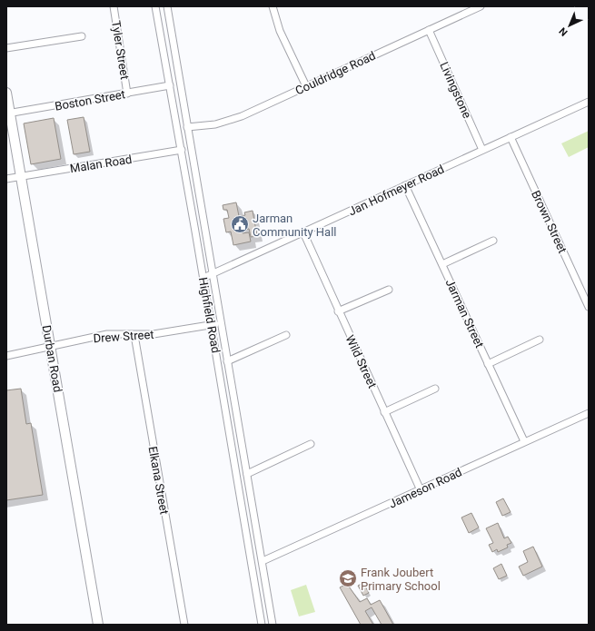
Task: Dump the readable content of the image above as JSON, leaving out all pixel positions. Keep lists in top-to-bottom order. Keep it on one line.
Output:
{"streets":{"street":["Tyler Street","Couldridge Road","Livingstone","Boston Street","Malan Road","Jan Hofmeyer Road","Brown Street","Jarman Street","Highfield Road","Drew Street","Durban Road","Wild Street","Elkana Street","Jameson Road"]},"crossings":[["Tyler Street","Boston Street"],["Couldridge Road","Livingstone"],["Couldridge Road","Highfield Road"],["Livingstone","Jan Hofmeyer Road"],["Boston Street","Highfield Road"],["Boston Street","Durban Road"],["Malan Road","Highfield Road"],["Malan Road","Durban Road"],["Jan Hofmeyer Road","Brown Street"],["Jan Hofmeyer Road","Jarman Street"],["Jan Hofmeyer Road","Highfield Road"],["Jan Hofmeyer Road","Wild Street"],["Jarman Street","Jameson Road"],["Highfield Road","Drew Street"],["Highfield Road","Jameson Road"],["Drew Street","Durban Road"],["Drew Street","Elkana Street"],["Wild Street","Jameson Road"]],"places":{"public building":["Jarman Community Hall"],"school or university":["Frank Joubert Primary School"]},"north":"bottom left"}
